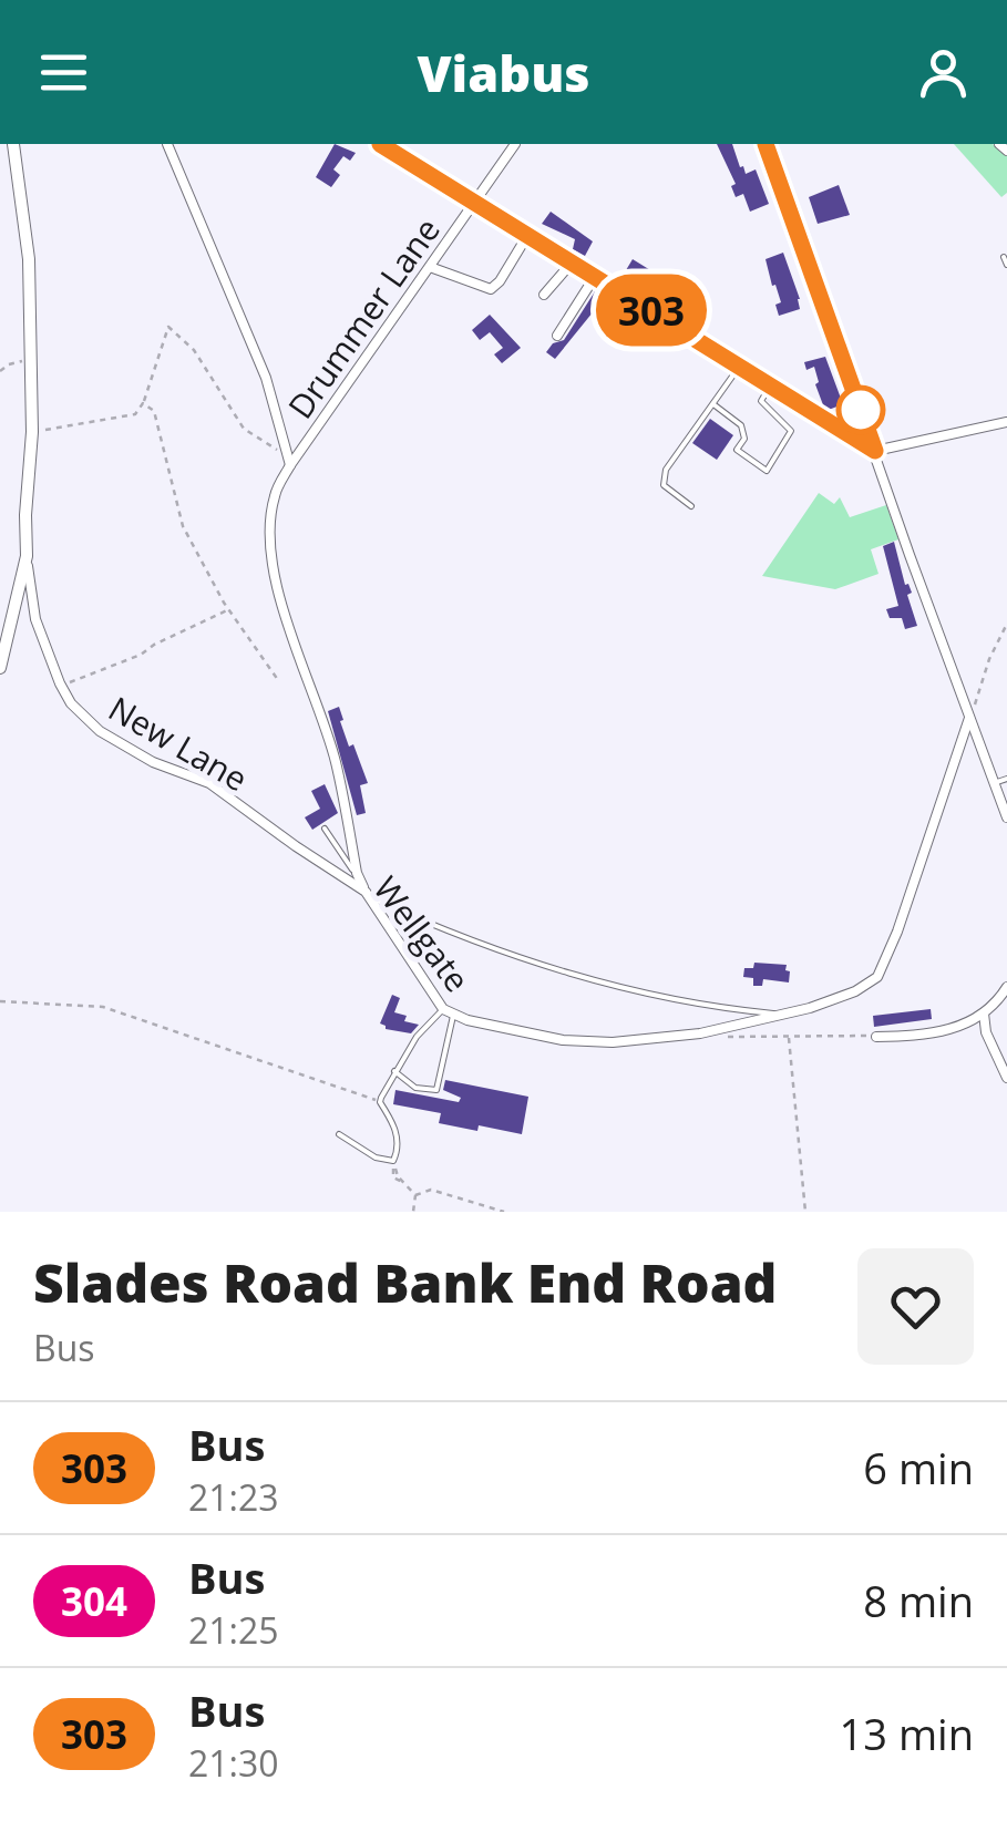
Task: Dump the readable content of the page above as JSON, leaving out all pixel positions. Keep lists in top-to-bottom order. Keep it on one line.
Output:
{"streets":{"street":["Drummer Lane","New Lane","Wellgate"]},"crossings":[["Drummer Lane","Wellgate"],["New Lane","Wellgate"]],"lines":["bus line 303"],"page":{"header":"Viabus","on_map":"303","heading":["Slades Road Bank End Road","Bus"],"list":[{"mark":"303","name":"Bus","note":"21:23","value":"6 min"},{"mark":"304","name":"Bus","note":"21:25","value":"8 min"},{"mark":"303","name":"Bus","note":"21:30","value":"13 min"}]}}
